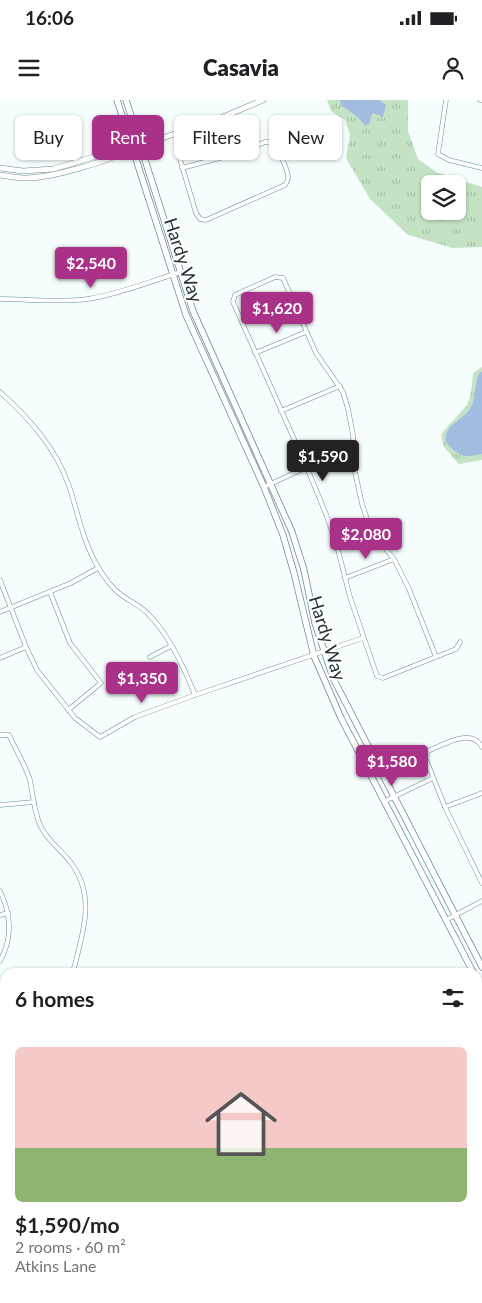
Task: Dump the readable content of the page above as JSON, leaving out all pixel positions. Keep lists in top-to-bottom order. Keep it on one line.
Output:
{"streets":{"main road":["Hardy Way"]},"page":{"status":"16:06","header":"Casavia","chip":["Buy","Rent","Filters","New"],"price":["$2,540","$1,620","$1,590","$2,080","$1,350","$1,580"],"heading":"6 homes","list":[{"name":"$1,590/mo","note":"2 rooms · 60 m² · Atkins Lane"}]}}
